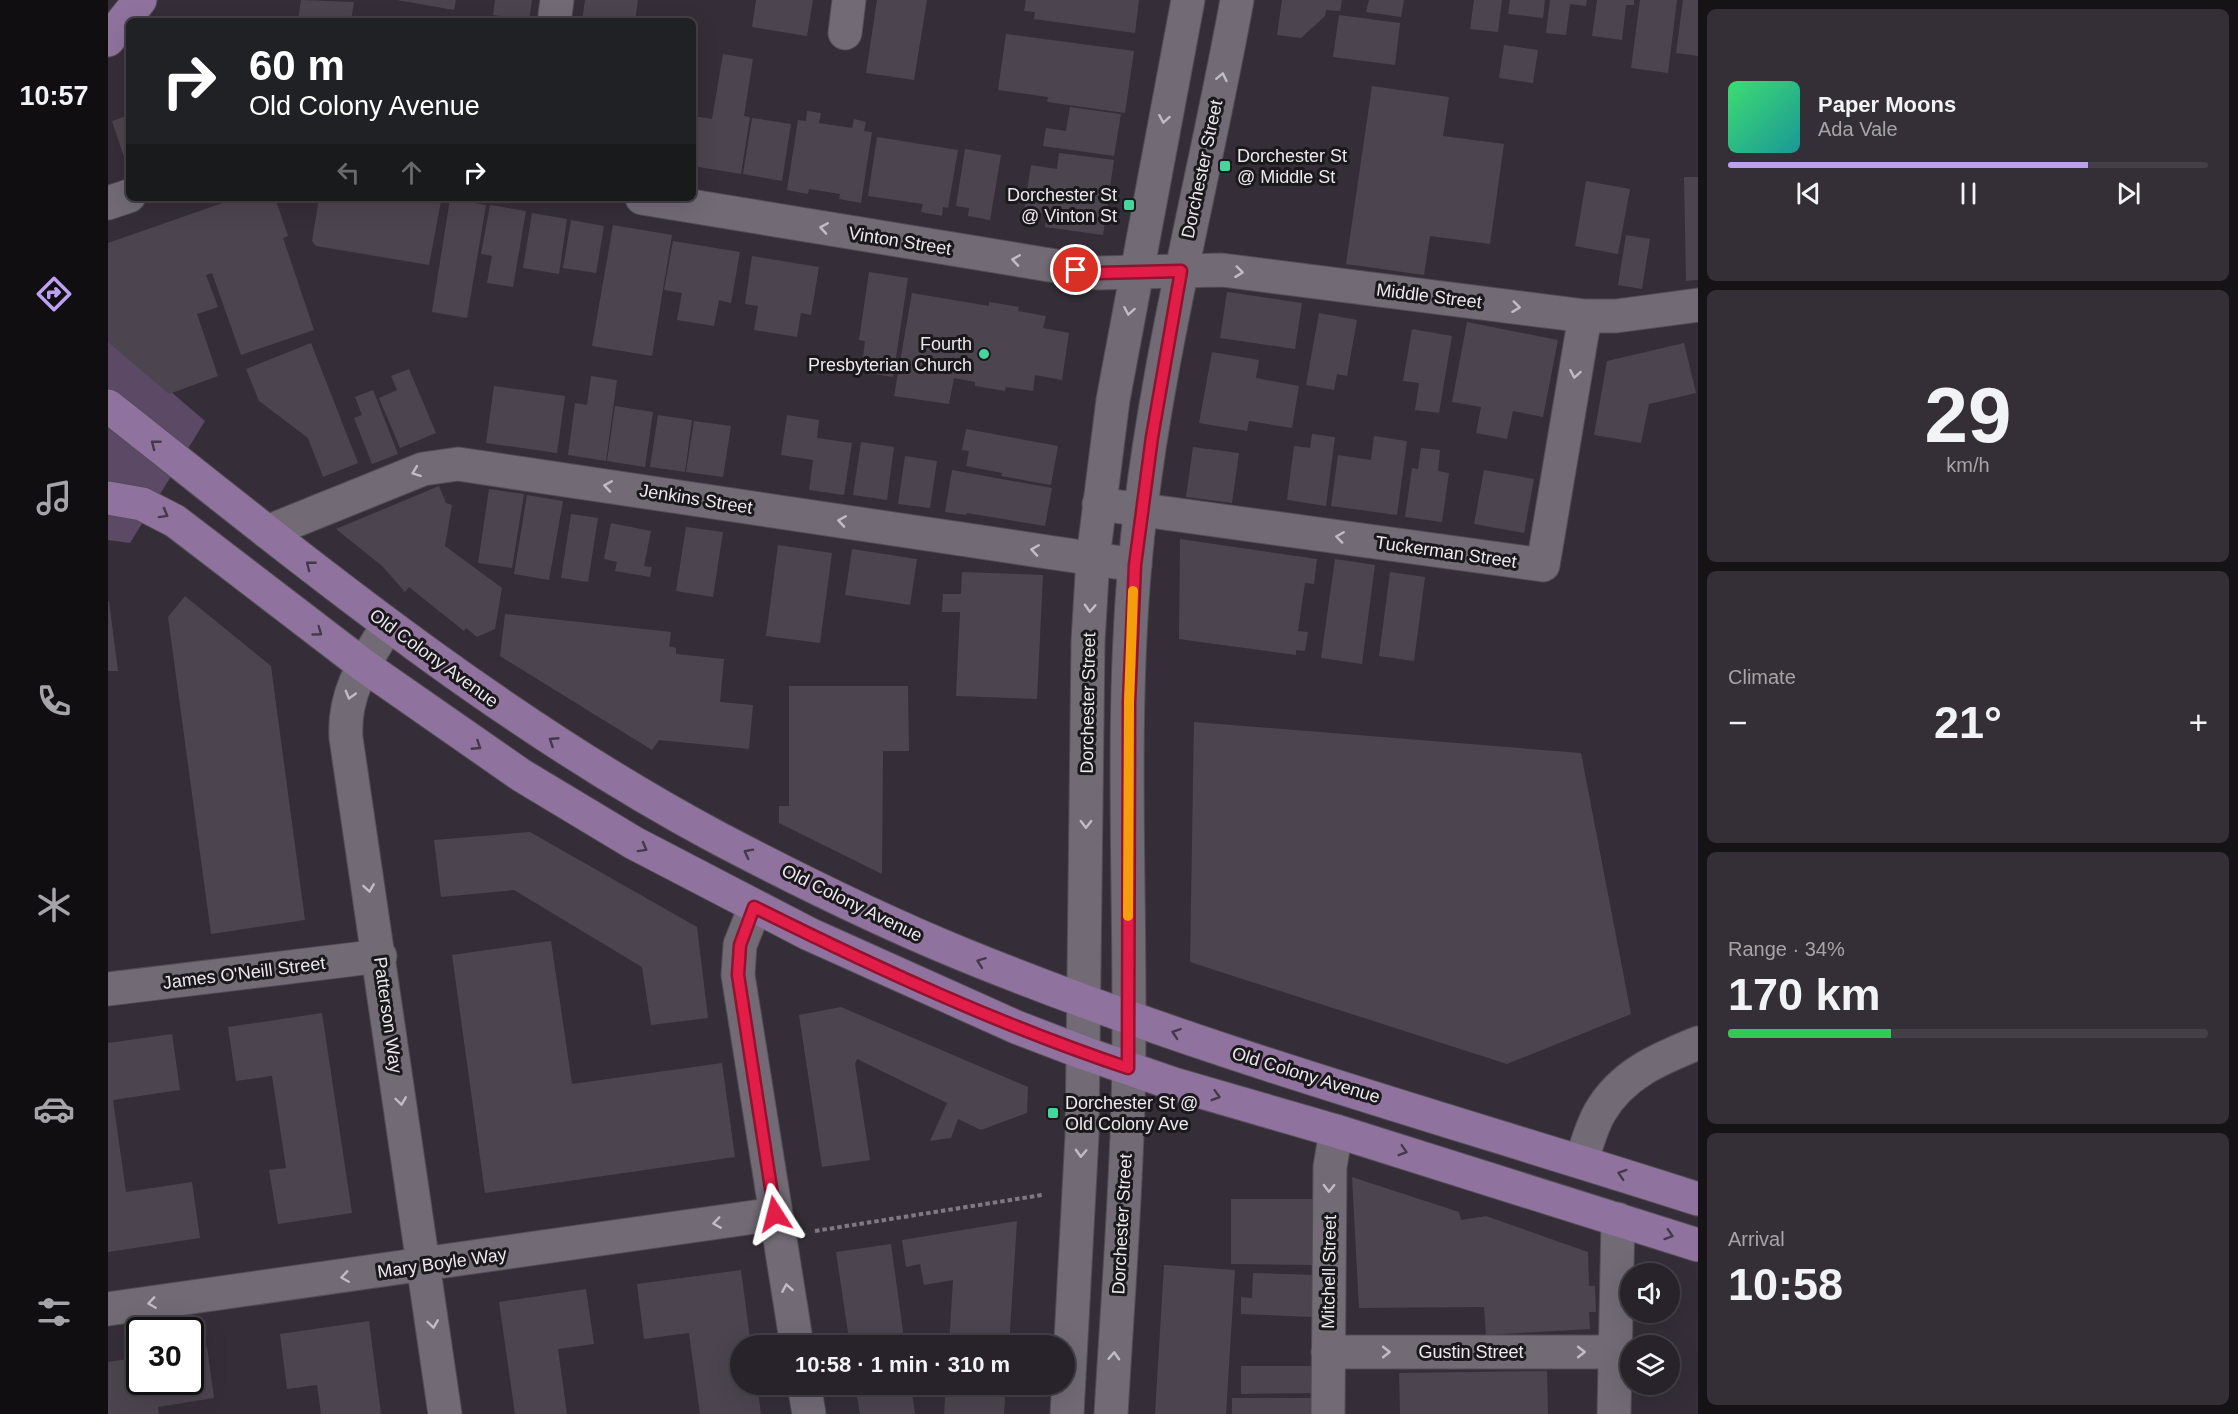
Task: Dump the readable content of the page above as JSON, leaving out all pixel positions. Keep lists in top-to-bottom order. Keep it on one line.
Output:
{"streets":{"main road":["Old Colony Avenue"],"street":["Dorchester Street","Vinton Street","Middle Street","Jenkins Street","Tuckerman Street","James O'Neill Street","Patterson Way","Mary Boyle Way","Mitchell Street","Gustin Street"]},"crossings":[["Dorchester Street","Vinton Street"],["Dorchester Street","Middle Street"],["Dorchester Street","Jenkins Street"],["Dorchester Street","Tuckerman Street"],["Dorchester Street","Old Colony Avenue"],["Vinton Street","Middle Street"],["Middle Street","Tuckerman Street"],["Jenkins Street","Old Colony Avenue"],["Old Colony Avenue","Patterson Way"],["James O'Neill Street","Patterson Way"],["Patterson Way","Mary Boyle Way"],["Mitchell Street","Gustin Street"]],"one_way":["Vinton Street","Middle Street","Jenkins Street","Patterson Way","Mary Boyle Way","Gustin Street"],"places":{"transit":["Dorchester St @ Middle St","Dorchester St @ Vinton St","Dorchester St @ Old Colony Ave"],"other":["Fourth Presbyterian Church"]},"page":{"tabs":"10:57","turn":["60 m","Old Colony Avenue"],"song":["Paper Moons","Ada Vale"],"tile":[["29","km/h"],"Climate",["Range · 34%","170 km"],["Arrival","10:58"]],"heat":["−","21°","+"],"limit":"30","trip":"10:58 · 1 min · 310 m"}}
